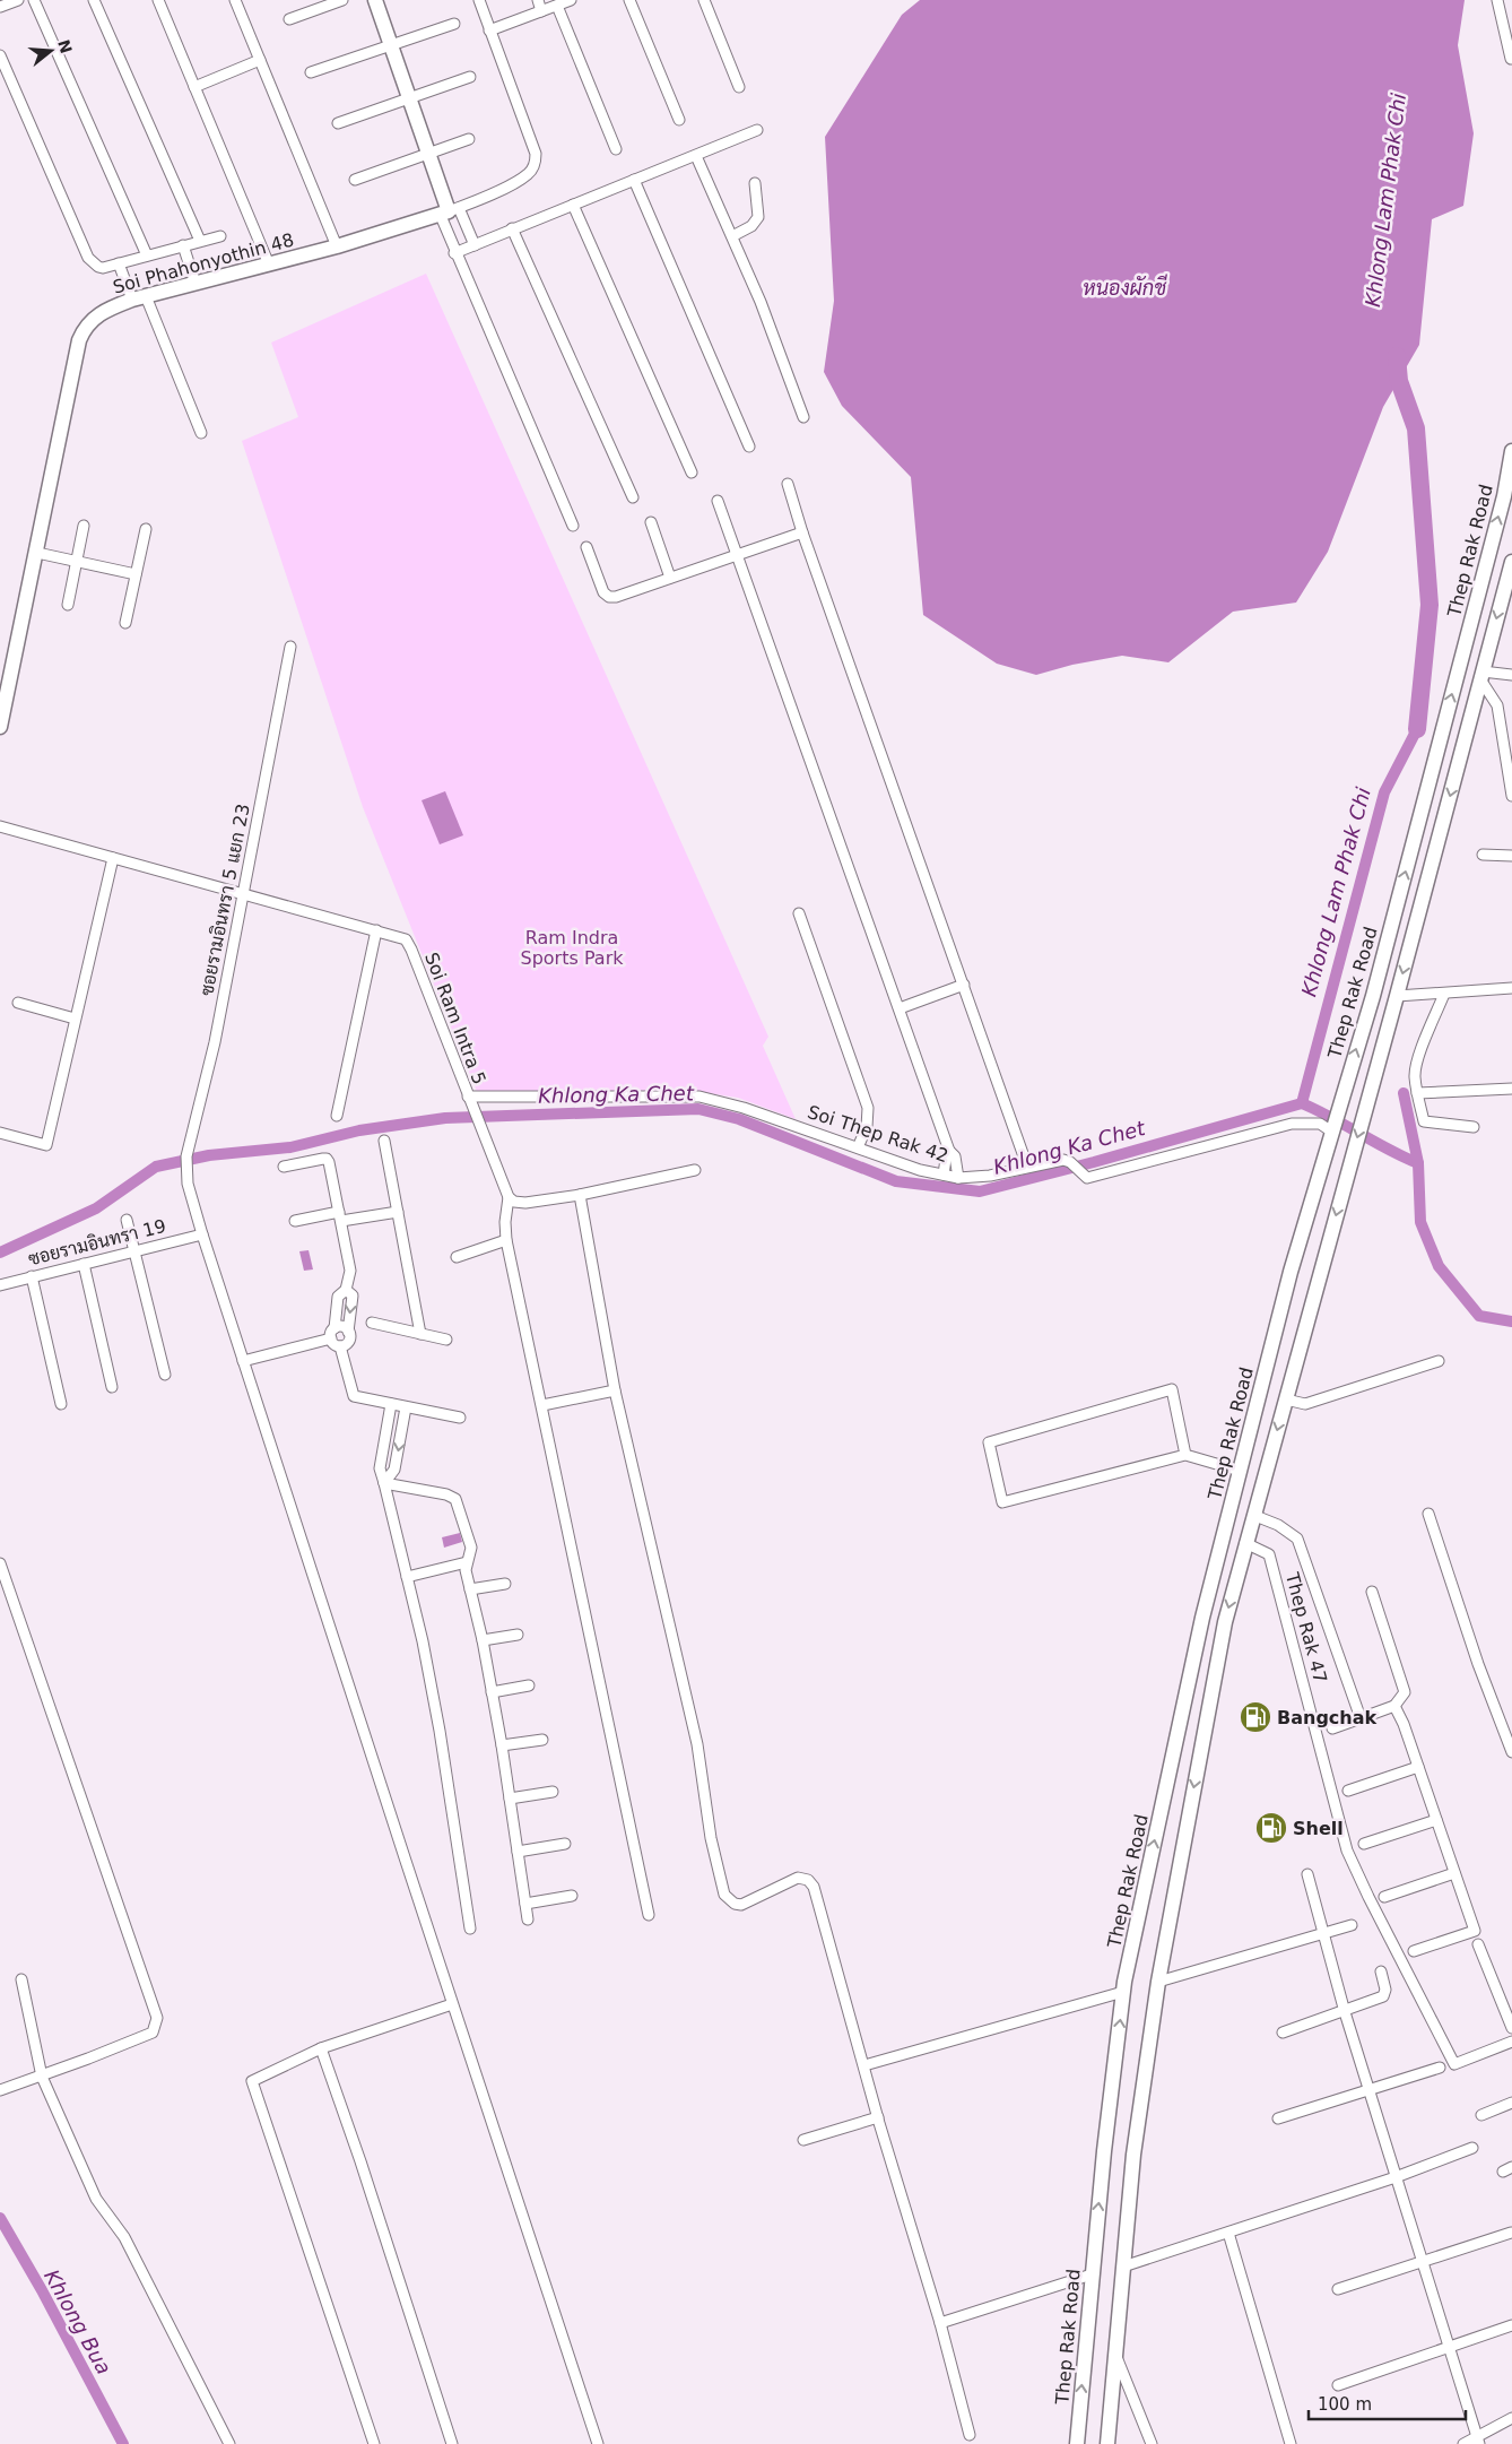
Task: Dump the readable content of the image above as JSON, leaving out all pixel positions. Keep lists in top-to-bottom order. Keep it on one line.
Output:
{"streets":{"main road":["Soi Phahonyothin 48","Thep Rak Road"],"street":["ซอยรามอินทรา 5 แยก 23","Soi Ram Intra 5","Soi Thep Rak 42","ซอยรามอินทรา 19","Thep Rak 47"]},"crossings":[["Thep Rak Road","Soi Thep Rak 42"],["ซอยรามอินทรา 5 แยก 23","Soi Ram Intra 5"],["ซอยรามอินทรา 5 แยก 23","ซอยรามอินทรา 19"],["Soi Ram Intra 5","Soi Thep Rak 42"]],"water":["Khlong Lam Phak Chi","หนองผักชี","Khlong Ka Chet","Khlong Bua"],"parks":["Ram Indra Sports Park"],"places":{"fuel station":["Bangchak","Shell"]},"scale_bar":"100 m","north":"right"}
